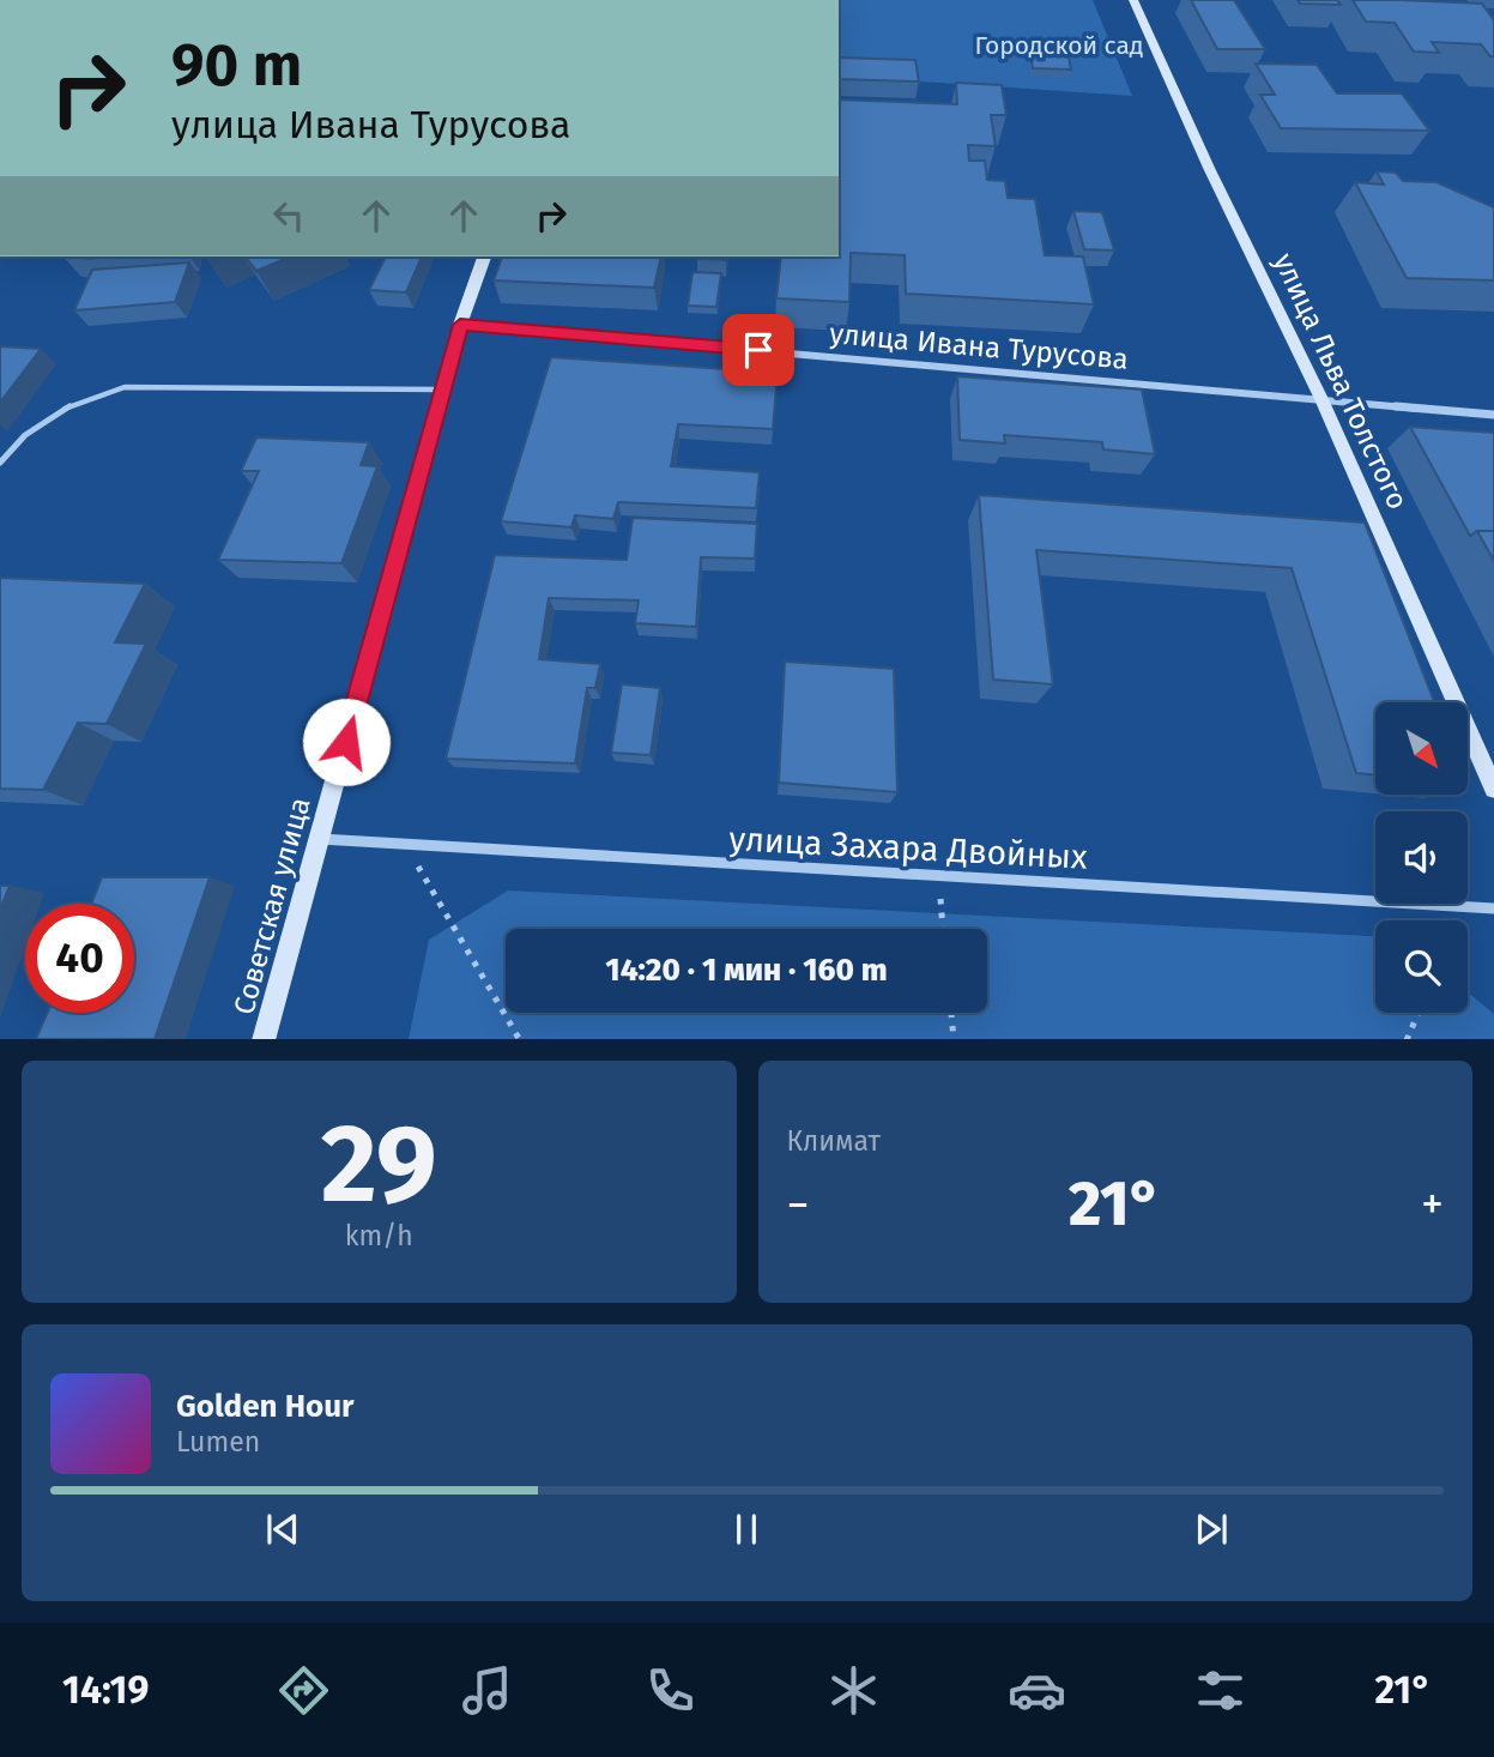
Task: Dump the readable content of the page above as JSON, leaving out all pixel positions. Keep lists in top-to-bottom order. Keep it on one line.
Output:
{"streets":{"street":["улица Ивана Турусова","улица Льва Толстого","улица Захара Двойных","Советская улица"]},"crossings":[["улица Ивана Турусова","улица Льва Толстого"],["улица Ивана Турусова","Советская улица"],["улица Захара Двойных","Советская улица"]],"parks":["Городской сад"],"north":"bottom right","page":{"turn":["90 m","улица Ивана Турусова"],"limit":"40","trip":"14:20 · 1 мин · 160 m","tile":[["29","km/h"],"Климат"],"heat":["−","21°","+"],"song":["Golden Hour","Lumen"],"tabs":["14:19","21°"]}}
